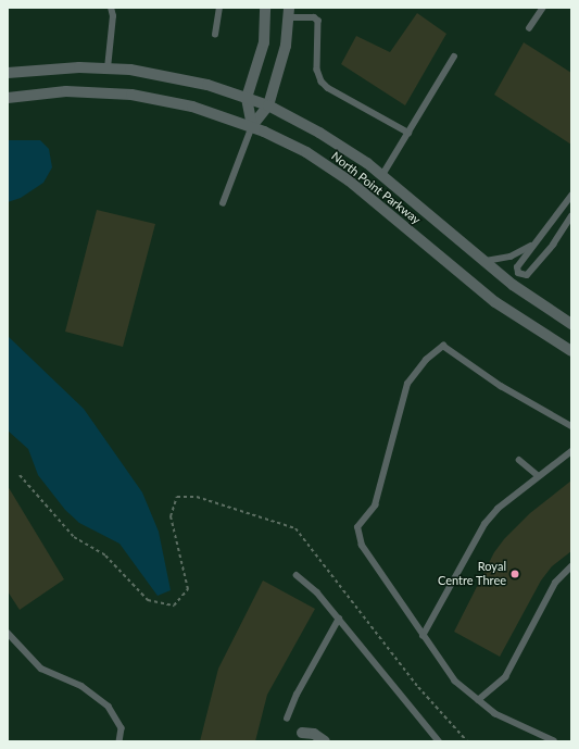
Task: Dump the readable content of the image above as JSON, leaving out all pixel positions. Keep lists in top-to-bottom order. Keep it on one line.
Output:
{"streets":{"street":["North Point Parkway"]},"places":["Royal Centre Three"]}
